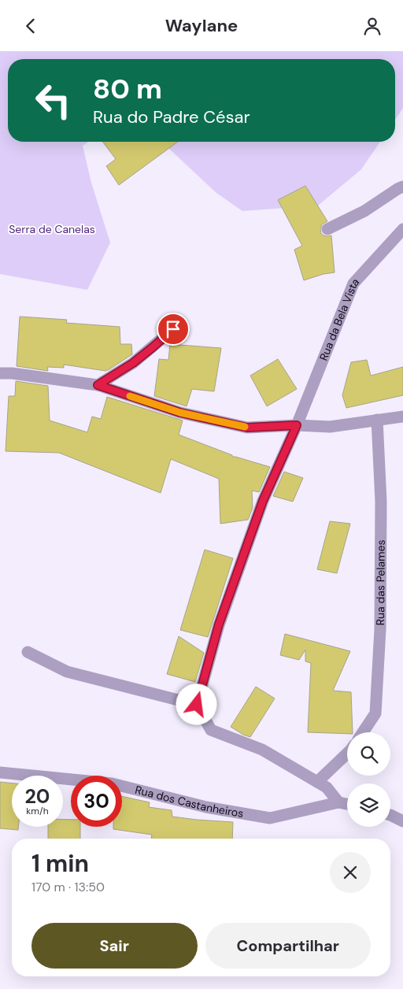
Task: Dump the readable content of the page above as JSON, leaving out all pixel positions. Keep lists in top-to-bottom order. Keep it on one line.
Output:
{"streets":{"street":["Rua da Bela Vista","Rua das Pelames","Rua dos Castanheiros"]},"parks":["Serra de Canelas"],"page":{"header":"Waylane","turn":["80 m","Rua do Padre César"],"speed":"20 km/h","limit":"30","heading":["1 min","170 m · 13:50"],"buttons":["Sair","Compartilhar"]}}
